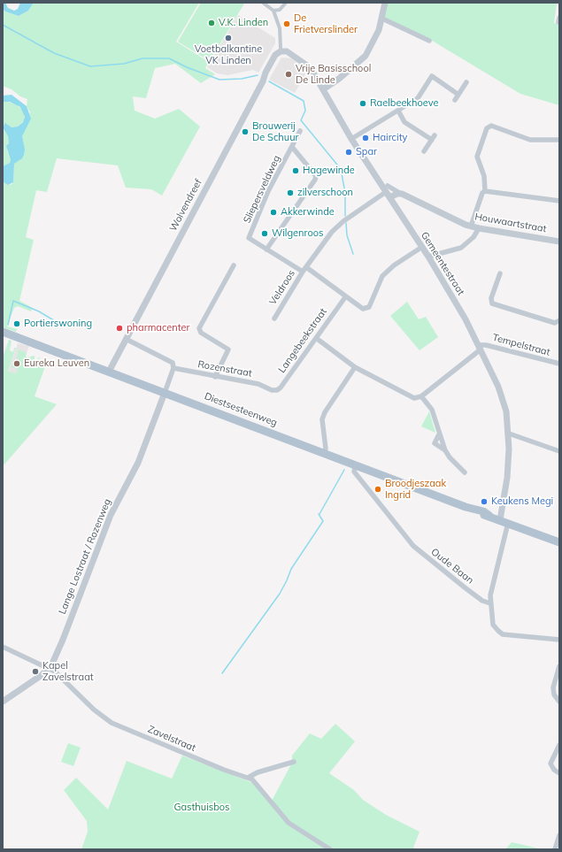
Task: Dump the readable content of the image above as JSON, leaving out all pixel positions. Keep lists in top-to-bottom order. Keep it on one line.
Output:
{"streets":{"main road":["Diestsesteenweg"],"street":["Sliepersveldweg","Wolvendreef","Houwaartstraat","Gemeentestraat","Veldroos","Langebeekstraat","Tempelstraat","Rozenstraat","Lange Lostraat / Rozenweg","Oude Baan","Zavelstraat"]},"crossings":[["Wolvendreef","Gemeentestraat"],["Wolvendreef","Diestsesteenweg"],["Houwaartstraat","Gemeentestraat"],["Houwaartstraat","Veldroos"],["Gemeentestraat","Veldroos"],["Gemeentestraat","Tempelstraat"],["Gemeentestraat","Diestsesteenweg"],["Langebeekstraat","Rozenstraat"],["Diestsesteenweg","Lange Lostraat / Rozenweg"],["Diestsesteenweg","Oude Baan"],["Lange Lostraat / Rozenweg","Zavelstraat"]],"parks":["Gasthuisbos"],"places":["V.K. Linden","De Frietverslinder","Voetbalkantine VK Linden","Vrije Basisschool De Linde","Raelbeekhoeve","Brouwerij De Schuur","Haircity","Spar","Hagewinde","zilverschoon","Akkerwinde","Wilgenroos","Portierswoning","pharmacenter","Eureka Leuven","Broodjeszaak Ingrid","Keukens Megi","Kapel Zavelstraat"]}
